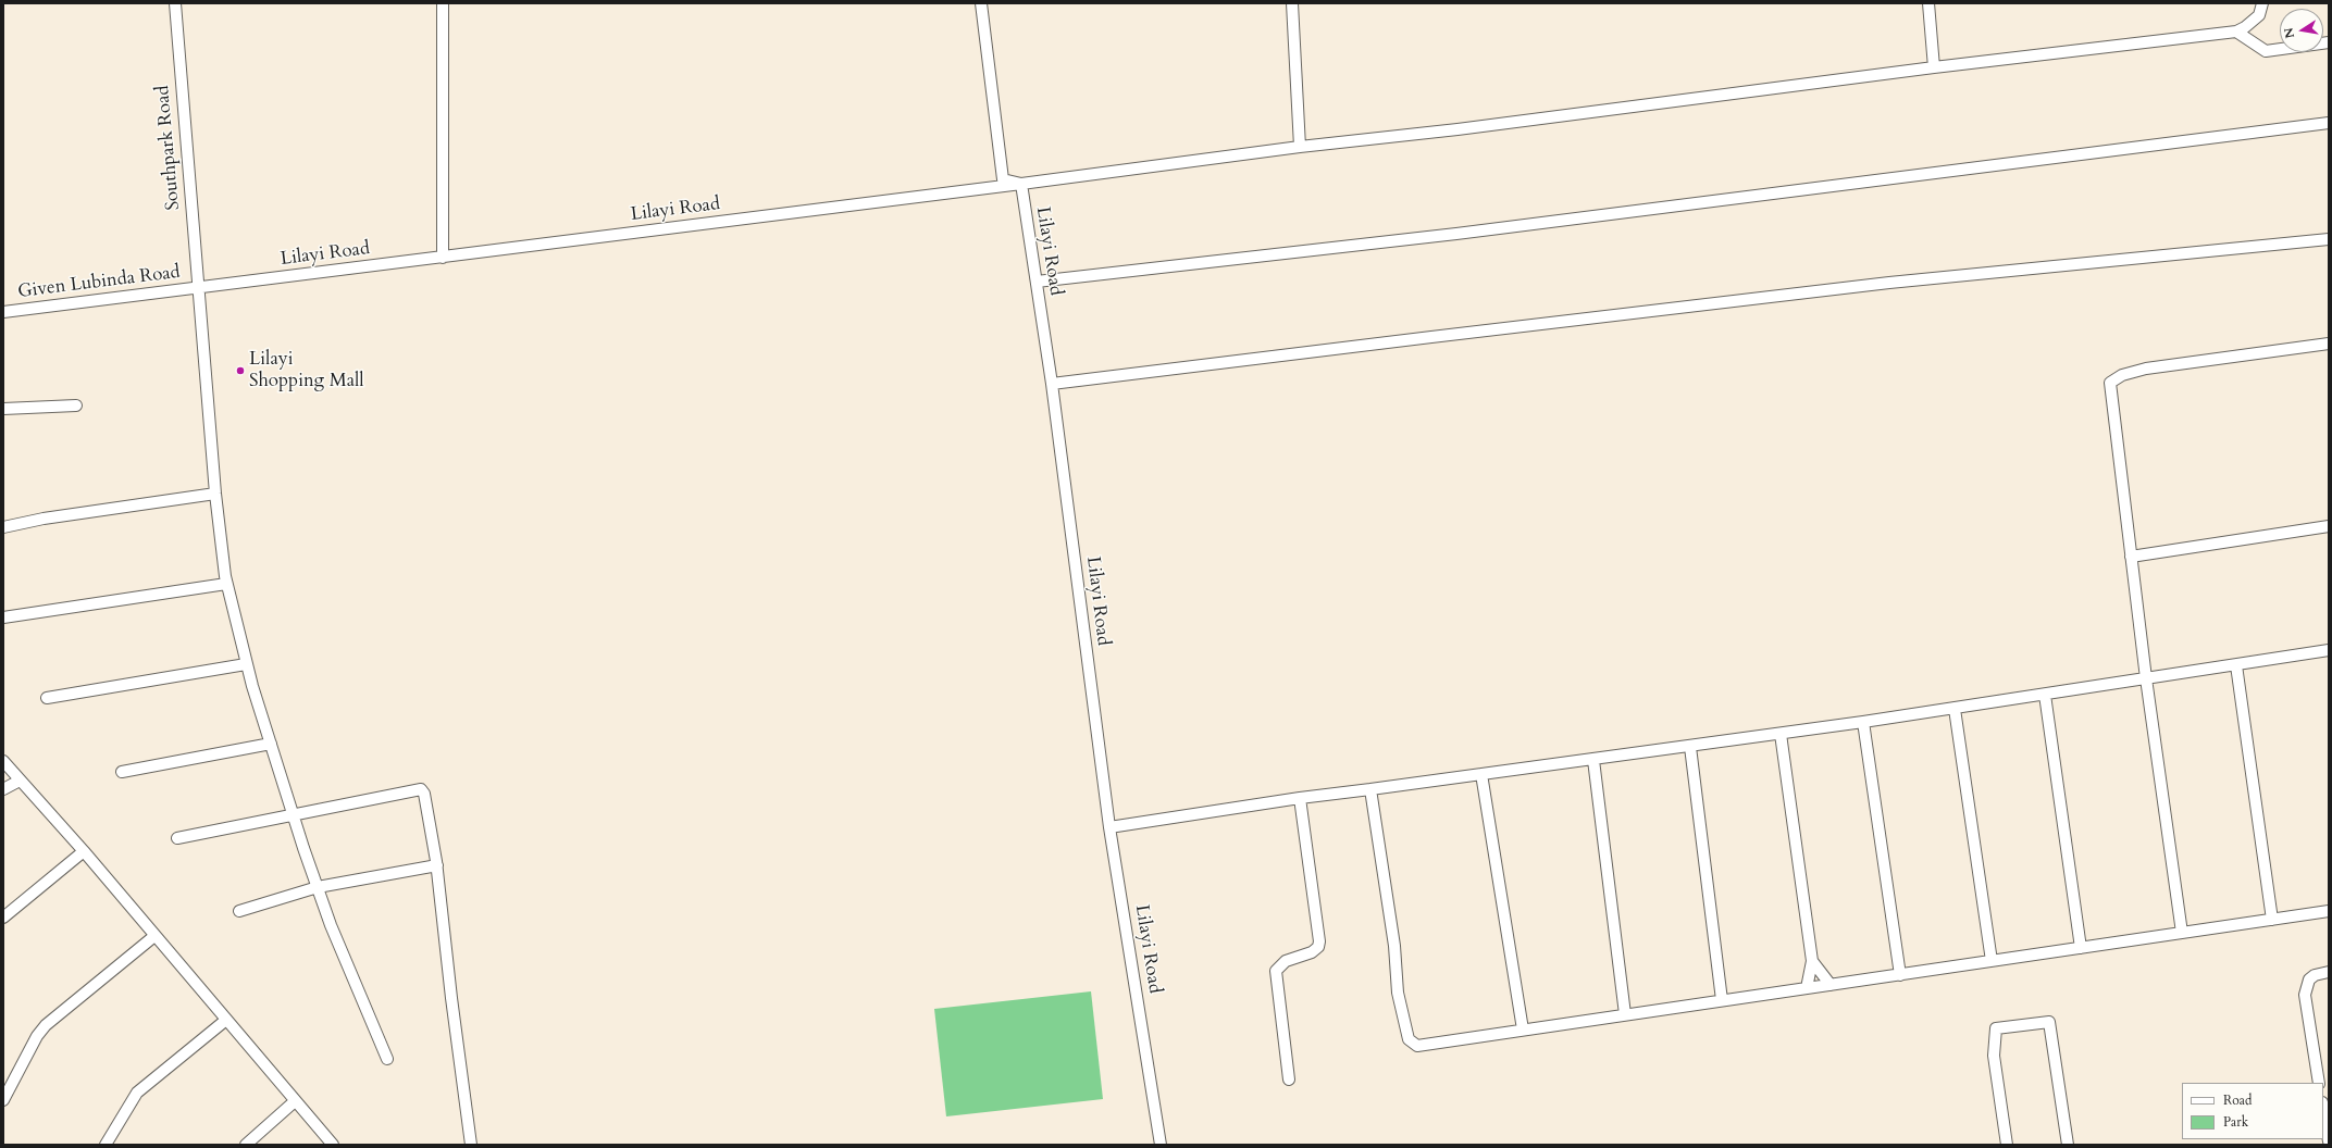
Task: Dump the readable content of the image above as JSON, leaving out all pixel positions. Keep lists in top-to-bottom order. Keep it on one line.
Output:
{"streets":{"street":["Southpark Road","Lilayi Road","Given Lubinda Road"]},"crossings":[["Southpark Road","Lilayi Road"],["Southpark Road","Given Lubinda Road"],["Lilayi Road","Given Lubinda Road"]],"places":["Lilayi Shopping Mall"],"legend":["Road","Park"],"north":"left"}
